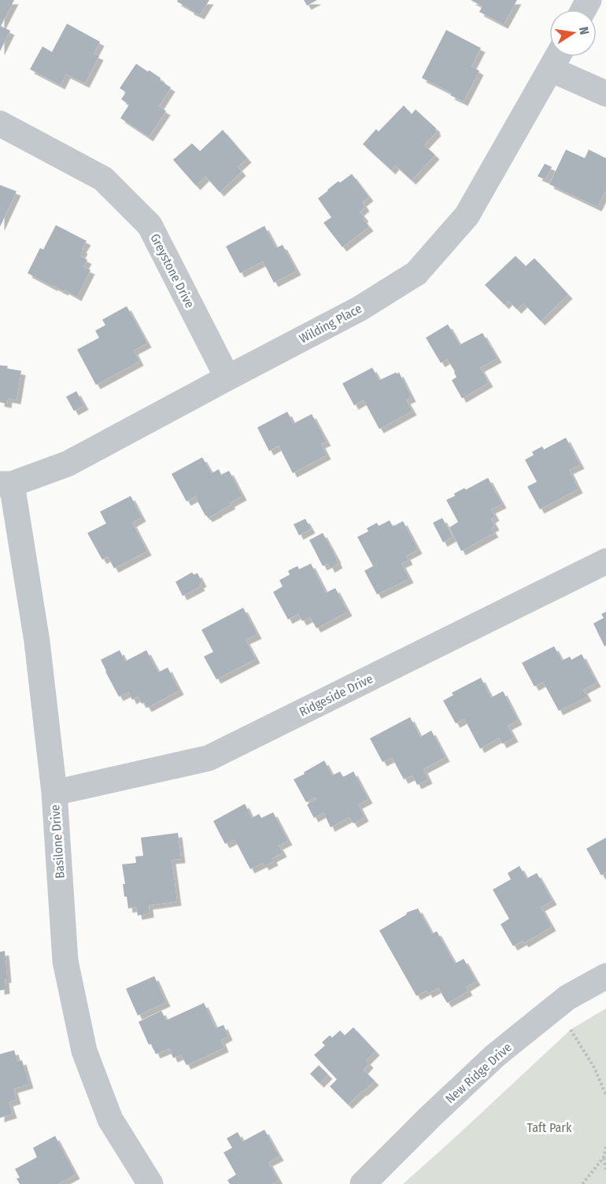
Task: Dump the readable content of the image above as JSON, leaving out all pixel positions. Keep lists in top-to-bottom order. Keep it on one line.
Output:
{"streets":{"street":["Greystone Drive","Wilding Place","Ridgeside Drive","Basilone Drive","New Ridge Drive"]},"crossings":[["Greystone Drive","Wilding Place"],["Wilding Place","Basilone Drive"],["Ridgeside Drive","Basilone Drive"]],"parks":["Taft Park"],"north":"right"}
